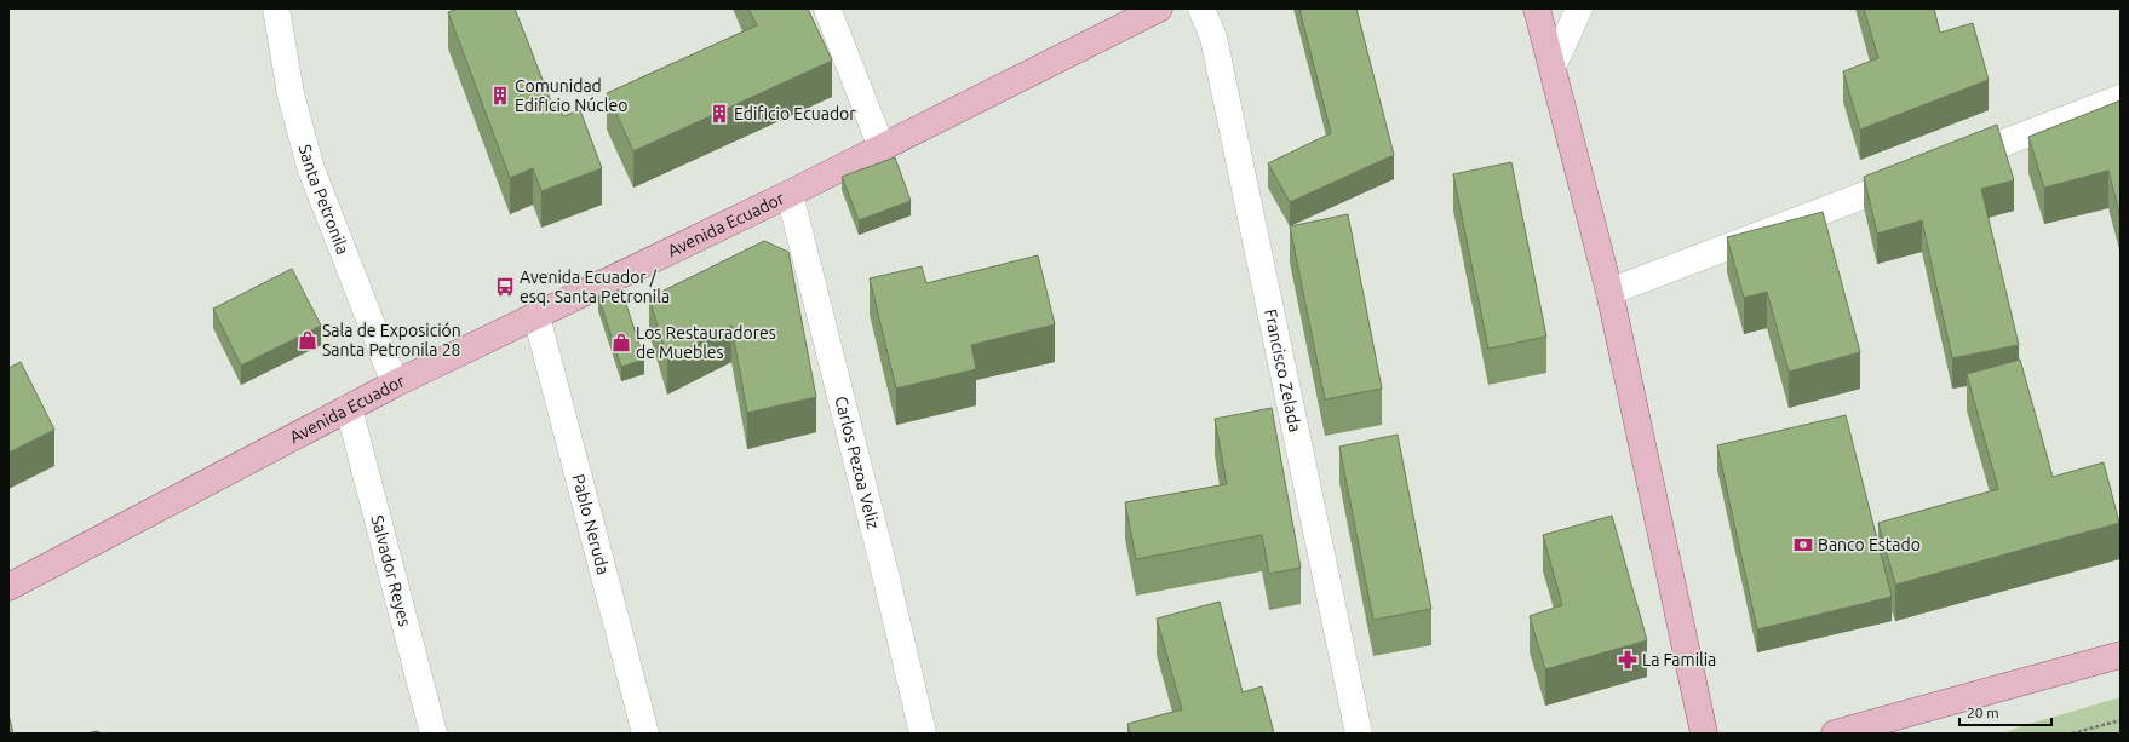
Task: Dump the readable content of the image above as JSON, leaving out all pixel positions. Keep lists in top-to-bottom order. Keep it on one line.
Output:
{"streets":{"main road":["Avenida Ecuador"],"street":["Santa Petronila","Francisco Zelada","Carlos Pezoa Veliz","Pablo Neruda","Salvador Reyes"]},"crossings":[["Santa Petronila","Avenida Ecuador"],["Avenida Ecuador","Carlos Pezoa Veliz"],["Avenida Ecuador","Pablo Neruda"],["Avenida Ecuador","Salvador Reyes"]],"places":{"building":["Comunidad Edificio Núcleo","Edificio Ecuador"],"bus stop":["Avenida Ecuador / esq. Santa Petronila"],"shop":["Sala de Exposición Santa Petronila 28","Los Restauradores de Muebles"],"bank":["Banco Estado"],"pharmacy":["La Familia"]},"scale_bar":"20 m"}
